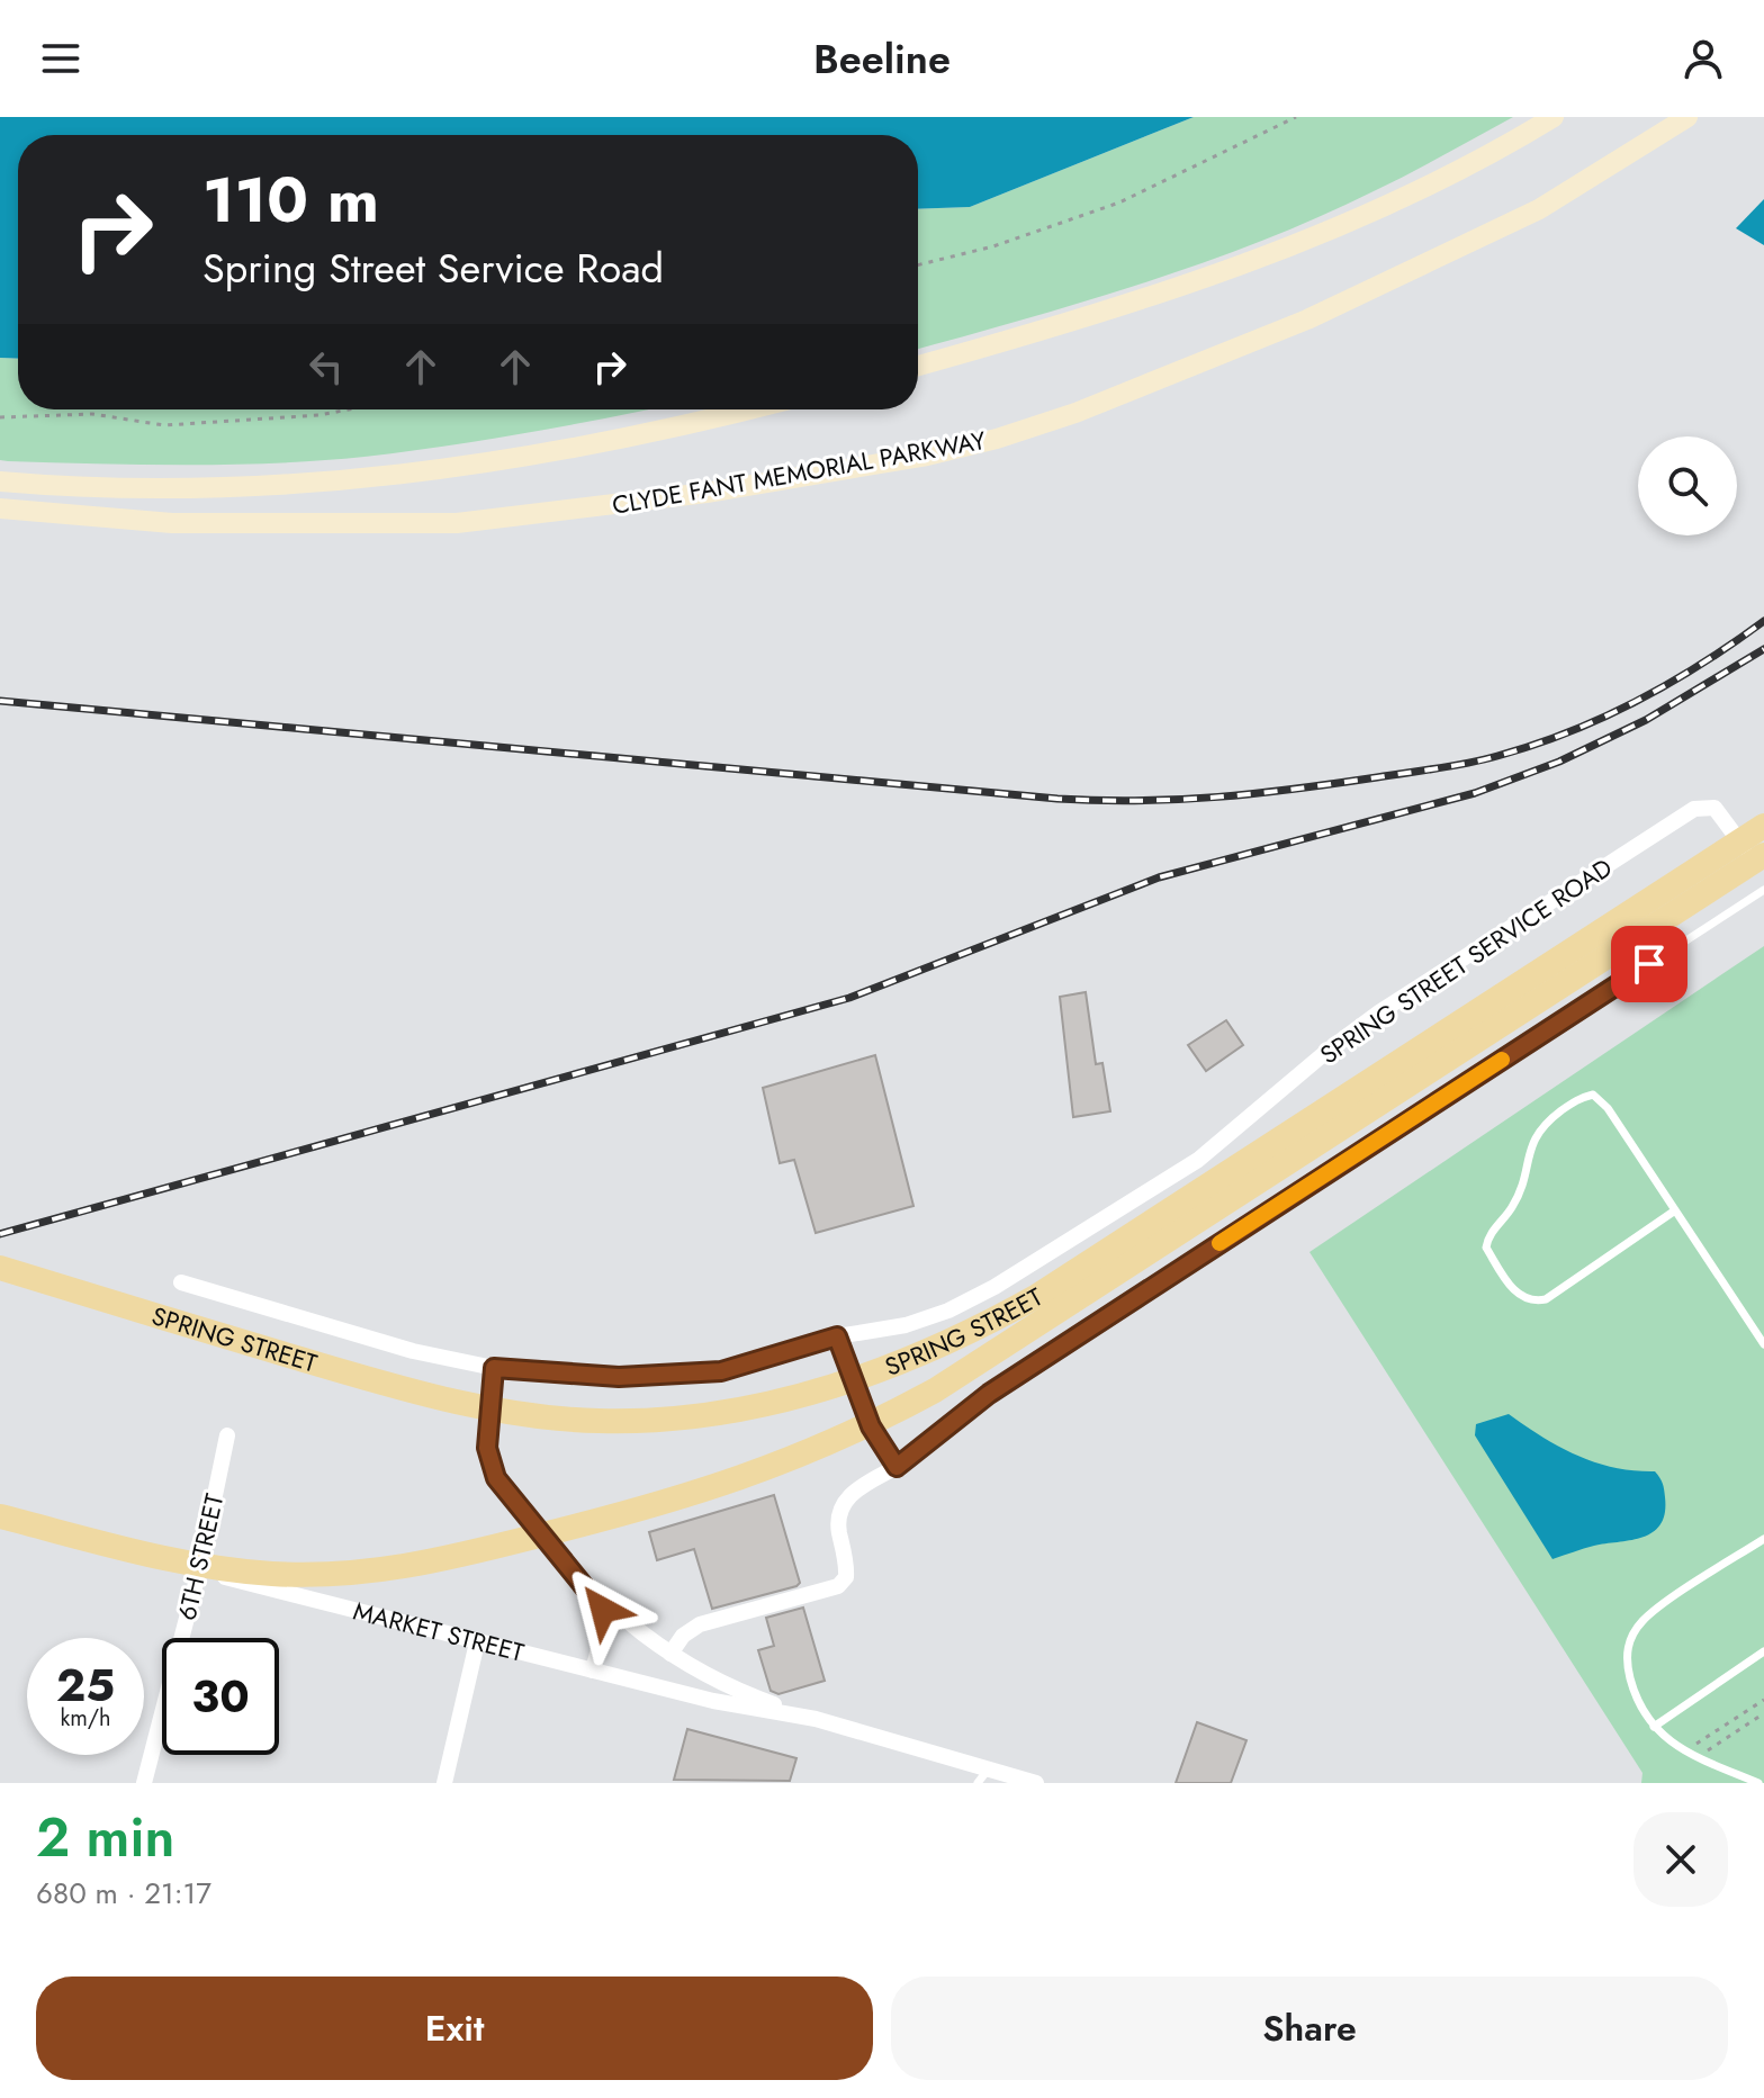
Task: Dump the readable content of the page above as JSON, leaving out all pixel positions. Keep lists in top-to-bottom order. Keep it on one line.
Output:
{"streets":{"main road":["CLYDE FANT MEMORIAL PARKWAY","SPRING STREET","MARKET STREET"],"street":["SPRING STREET SERVICE ROAD","6TH STREET"]},"crossings":[["SPRING STREET SERVICE ROAD","SPRING STREET"],["SPRING STREET","6TH STREET"],["SPRING STREET","MARKET STREET"],["6TH STREET","MARKET STREET"]],"page":{"header":"Beeline","turn":["110 m","Spring Street Service Road"],"speed":"25 km/h","limit":"30","heading":["2 min","680 m · 21:17"],"buttons":["Exit","Share"]}}
